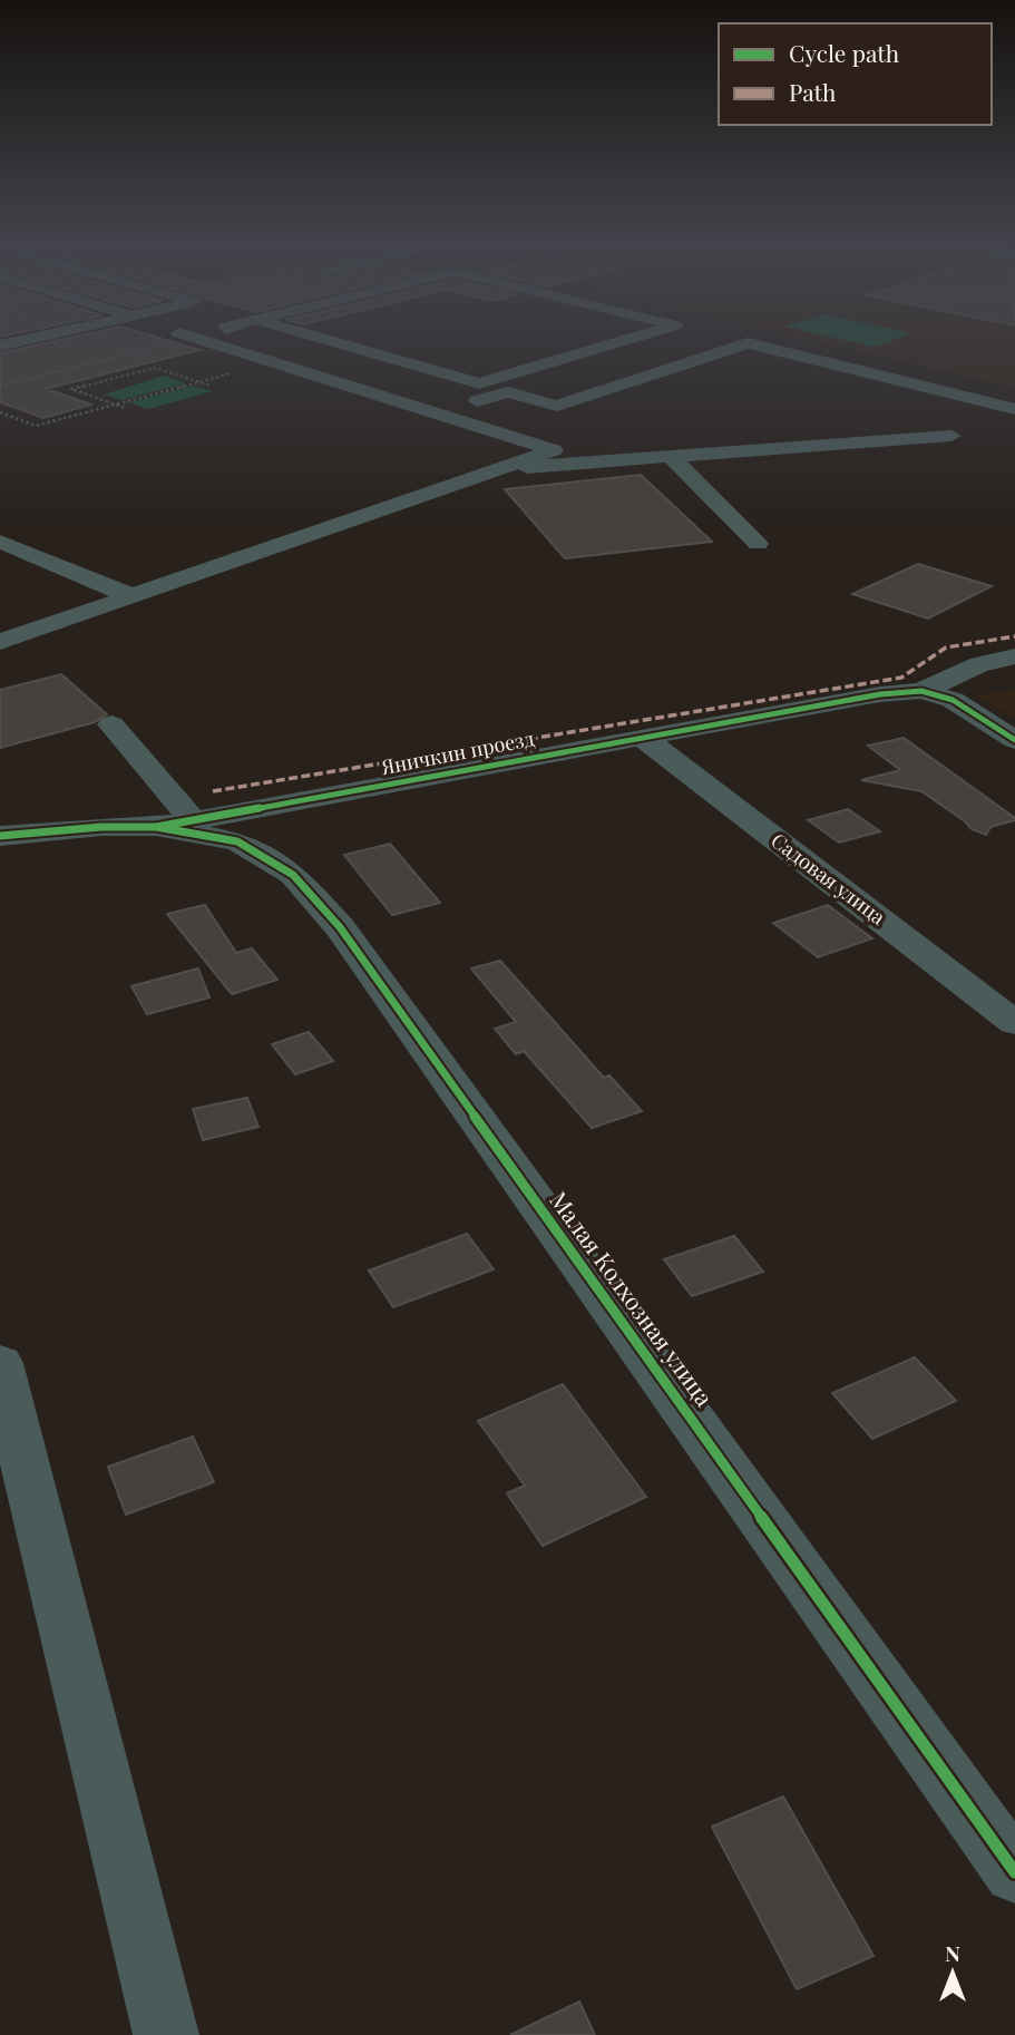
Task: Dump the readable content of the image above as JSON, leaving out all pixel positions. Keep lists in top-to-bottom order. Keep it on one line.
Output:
{"streets":{"street":["Яничкин проезд","Садовая улица","Малая Колхозная улица"]},"crossings":[["Яничкин проезд","Садовая улица"],["Яничкин проезд","Малая Колхозная улица"]],"legend":["Cycle path","Path"],"north":"top"}
